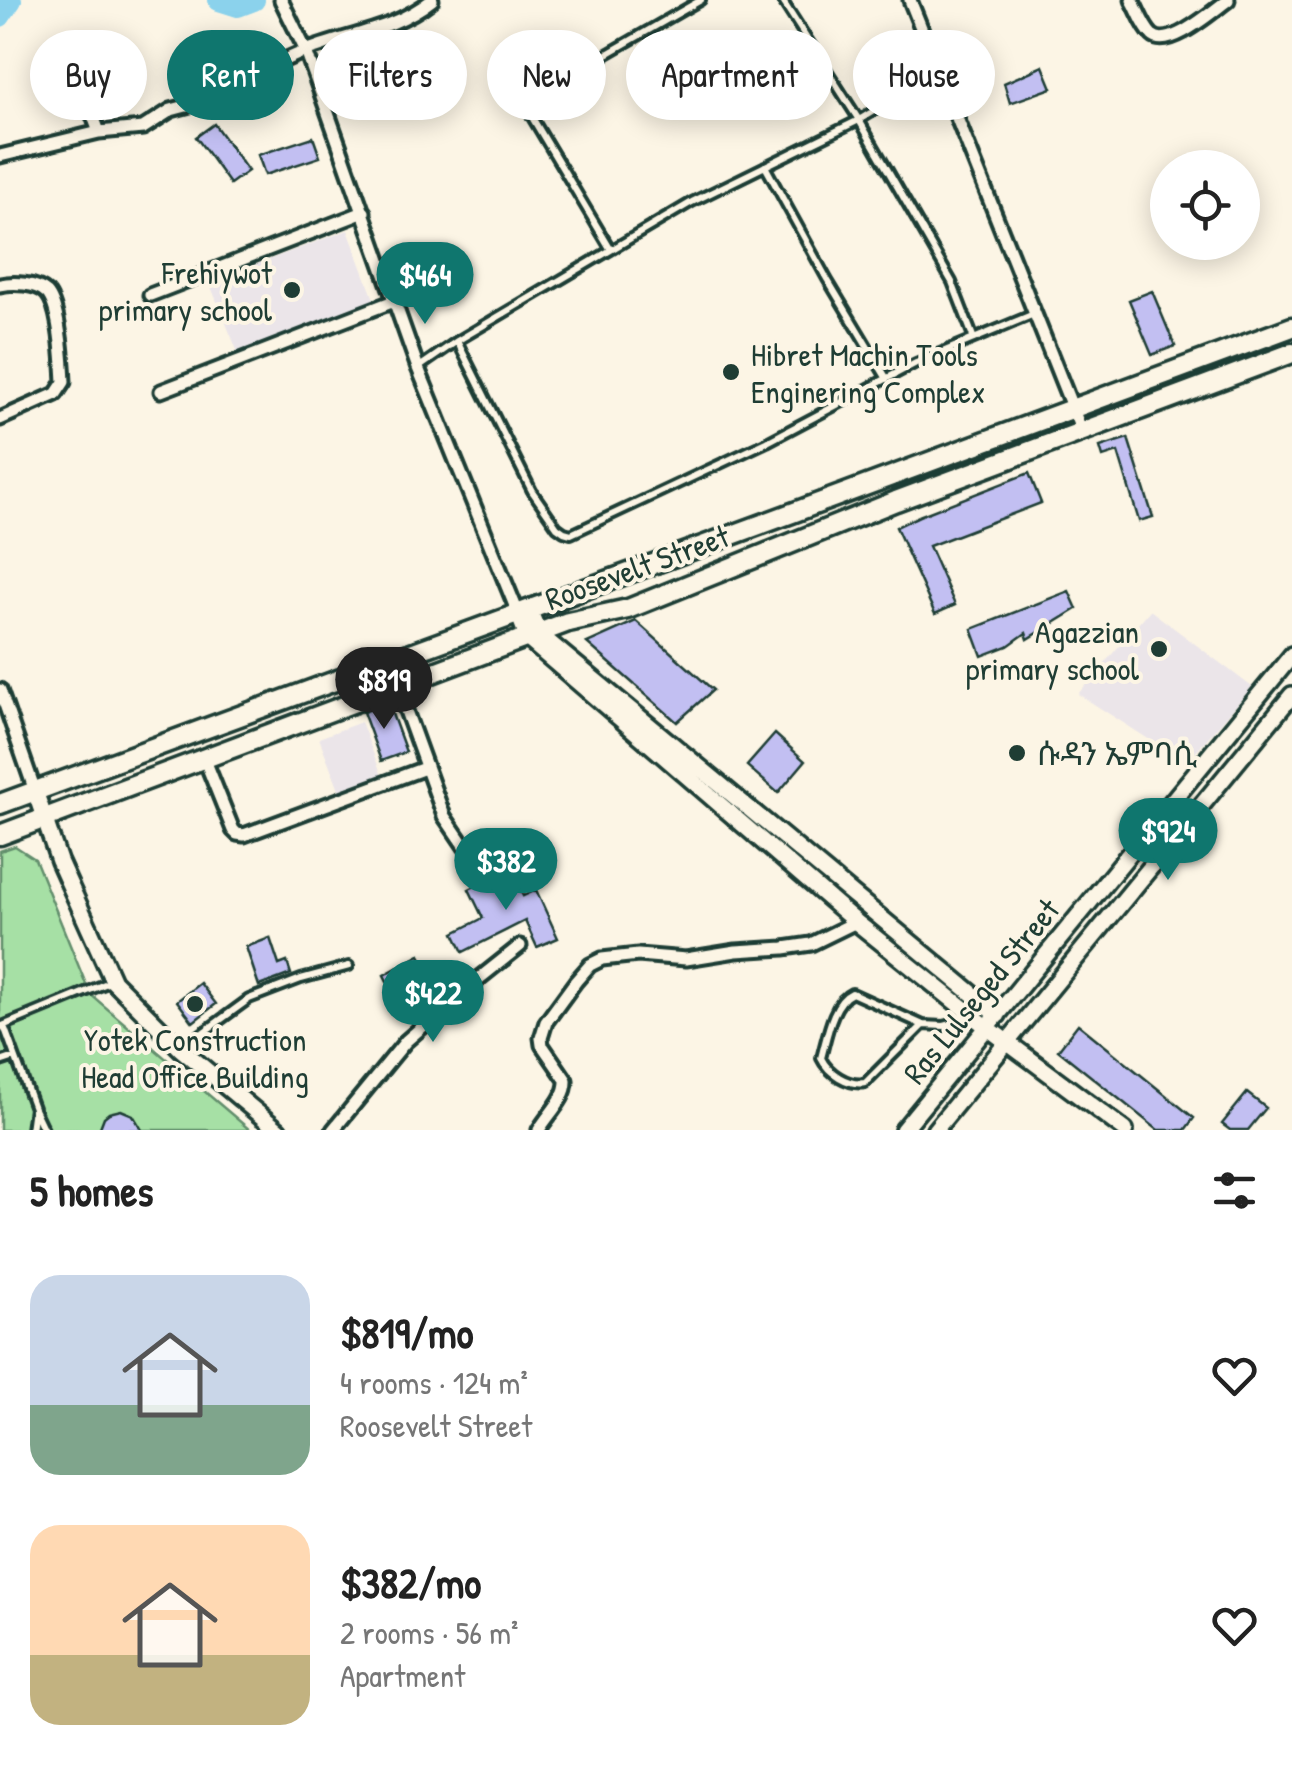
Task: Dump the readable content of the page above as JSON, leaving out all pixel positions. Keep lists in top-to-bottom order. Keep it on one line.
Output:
{"streets":{"main road":["Roosevelt Street"],"street":["Ras Lulseged Street"]},"places":["Frehiywot primary school","Hibret Machin Tools Enginering Complex","Agazzian primary school","ሱዳን ኤምባሲ","Yotek Construction Head Office Building"],"page":{"chip":["Buy","Rent","Filters","New","Apartment","House"],"price":["$464","$819","$924","$382","$422"],"heading":"5 homes","list":[{"name":"$819/mo","note":"4 rooms · 124 m² · Roosevelt Street"},{"name":"$382/mo","note":"2 rooms · 56 m² · Apartment"}]}}
